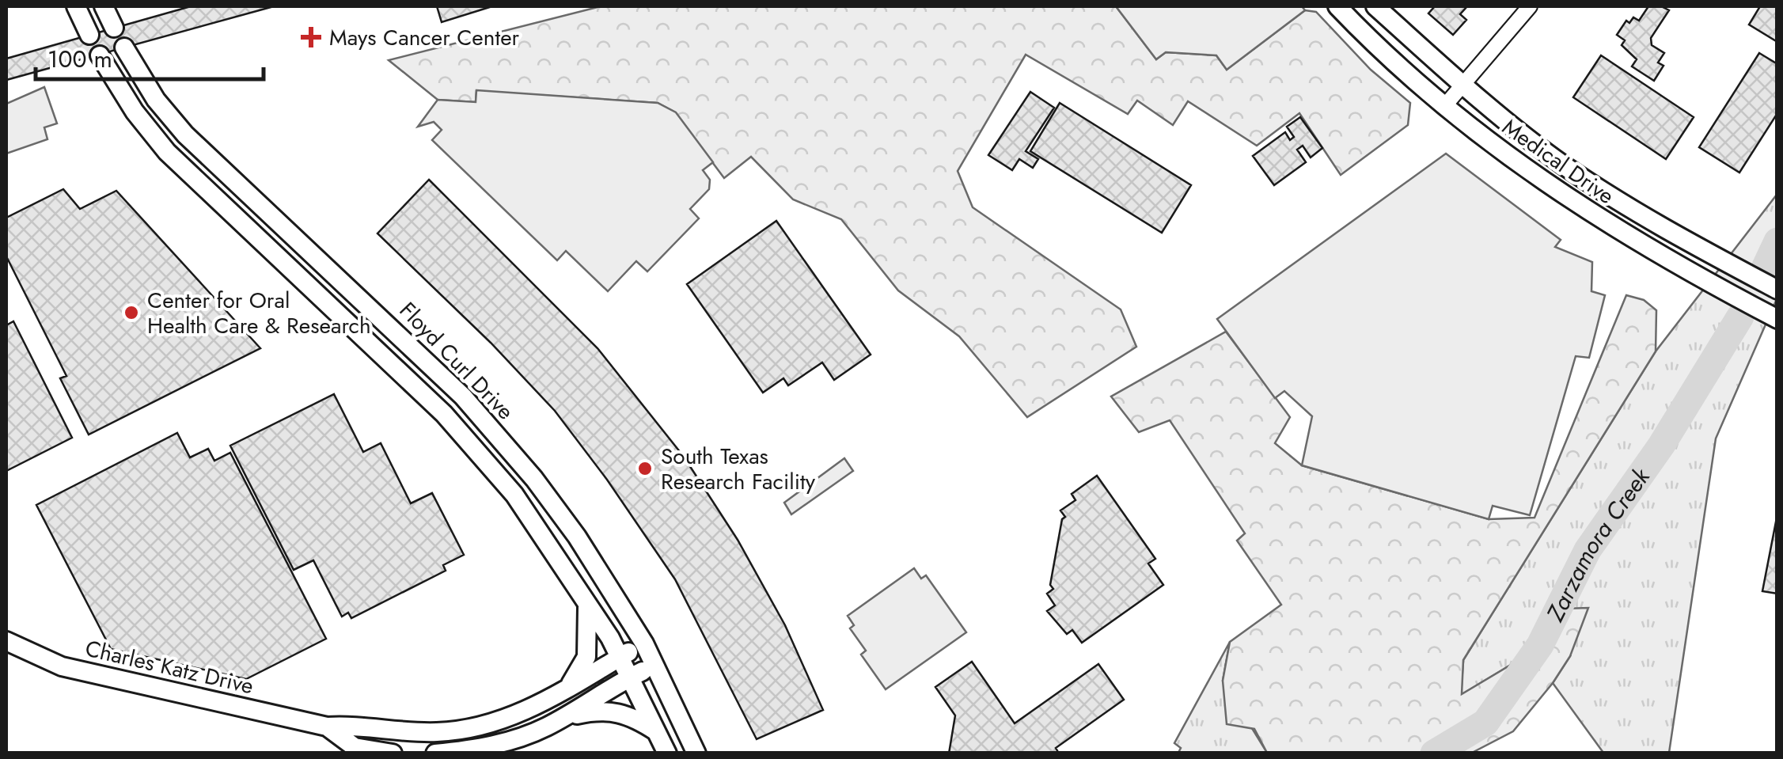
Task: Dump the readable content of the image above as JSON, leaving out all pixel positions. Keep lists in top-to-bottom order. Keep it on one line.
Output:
{"streets":{"street":["Medical Drive","Floyd Curl Drive","Charles Katz Drive"]},"crossings":[["Floyd Curl Drive","Charles Katz Drive"]],"water":["Zarzamora Creek"],"places":{"health":["Mays Cancer Center"],"other":["Center for Oral Health Care & Research","South Texas Research Facility"]},"scale_bar":"100 m"}
